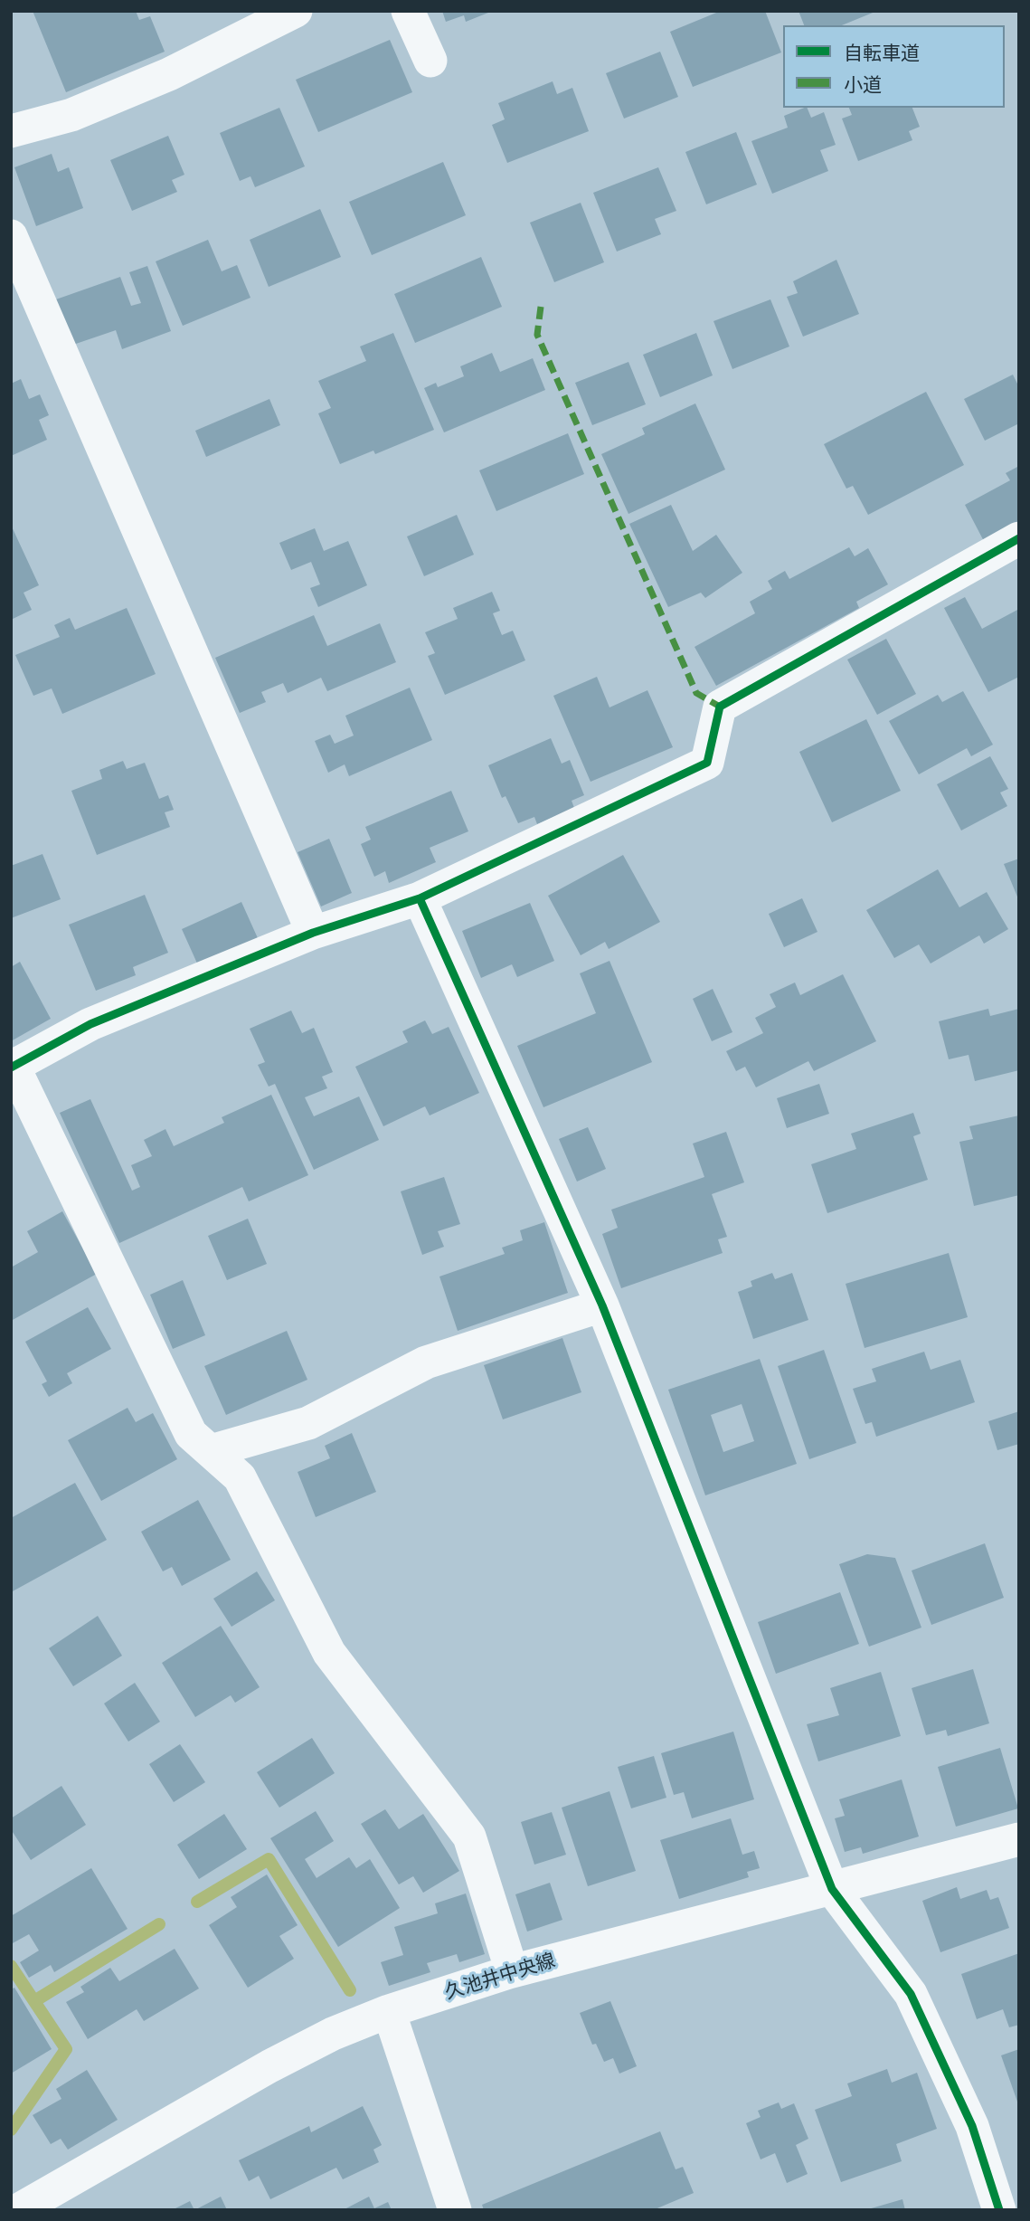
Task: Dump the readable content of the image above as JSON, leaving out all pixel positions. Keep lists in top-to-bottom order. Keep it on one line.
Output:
{"streets":{"street":["久池井中央線"]},"legend":["自転車道","小道"]}
